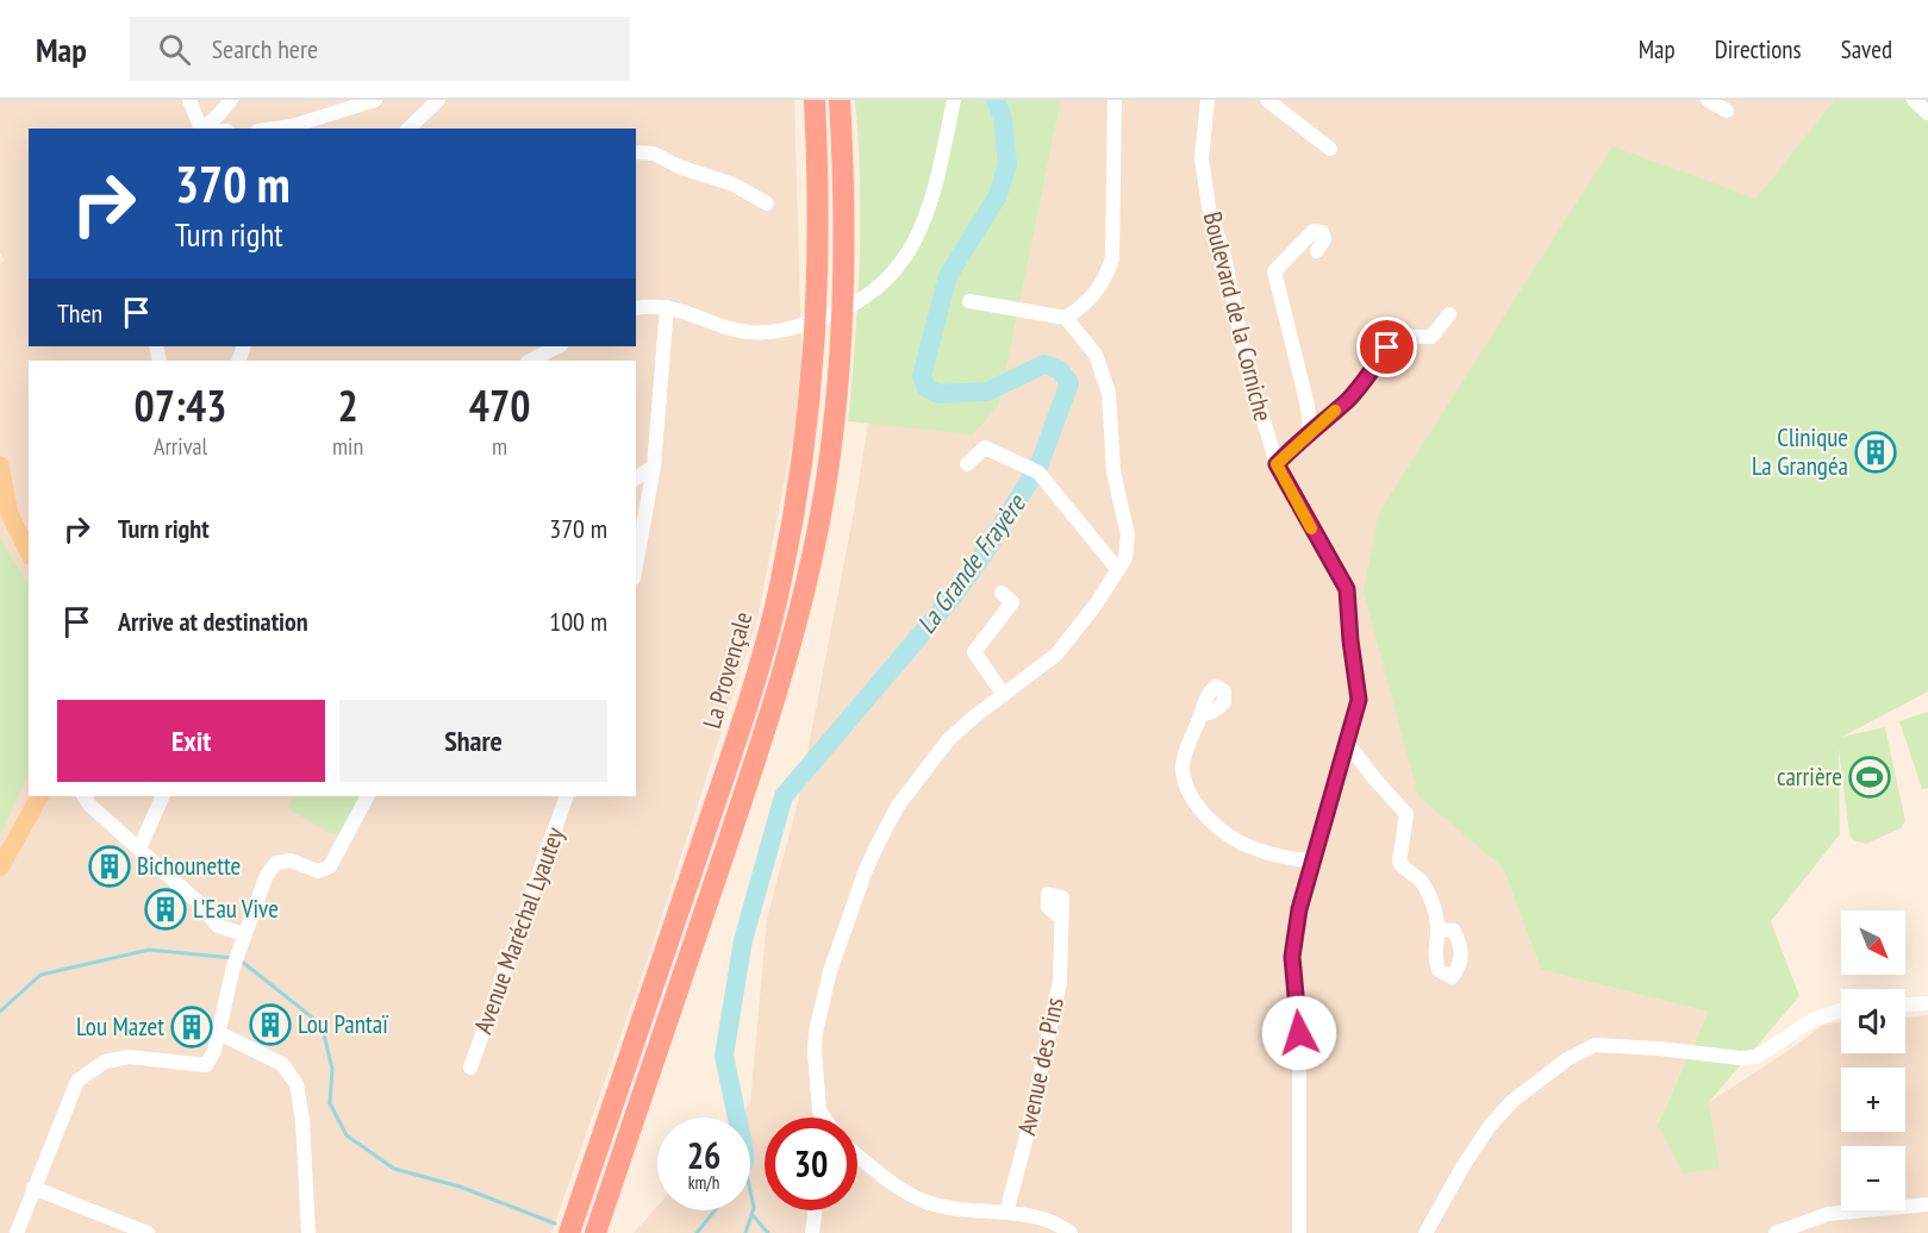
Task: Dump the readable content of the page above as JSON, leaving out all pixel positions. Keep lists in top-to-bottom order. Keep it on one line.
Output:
{"streets":{"highway":["La Provençale"],"street":["Boulevard de la Corniche","Avenue Maréchal Lyautey","Avenue des Pins"]},"water":["La Grande Frayère"],"places":{"building":["Clinique La Grangéa","Bichounette","L'Eau Vive","Lou Pantaï","Lou Mazet"],"sports":["carrière"]},"north":"bottom right","page":{"header":"Map","search":"Search here","nav":["Map","Directions","Saved"],"turn":["370 m","Turn right"],"then":"Then","eta":["07:43","Arrival","2","min","470","m"],"list":[{"name":"Turn right","value":"370 m"},{"name":"Arrive at destination","value":"100 m"}],"buttons":["Exit","Share"],"map_buttons":["+","−"],"speed":"26 km/h","limit":"30"}}
